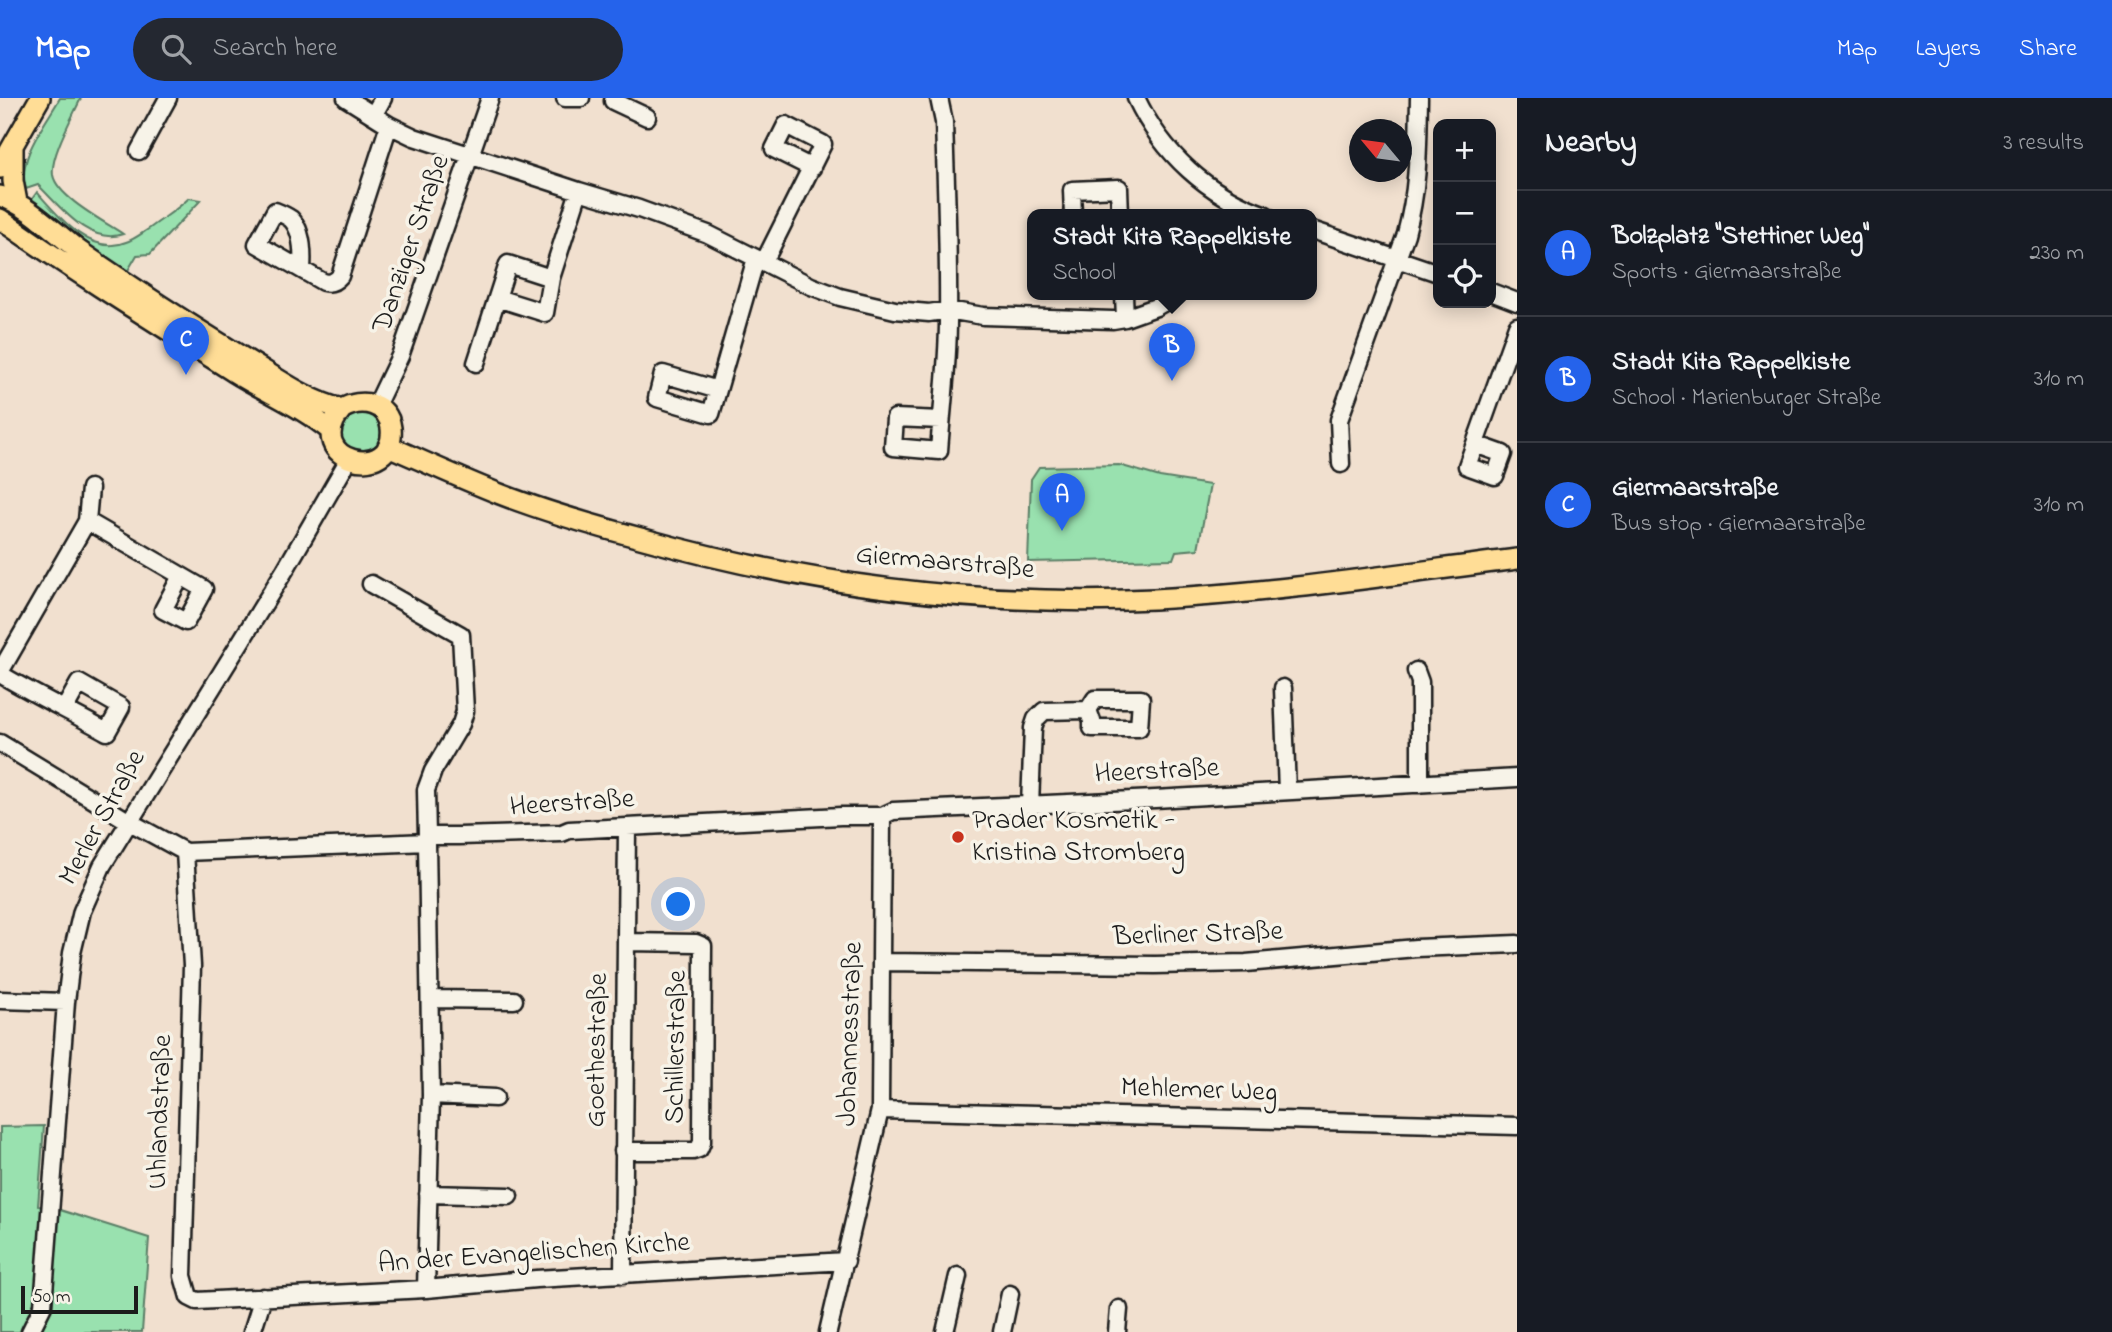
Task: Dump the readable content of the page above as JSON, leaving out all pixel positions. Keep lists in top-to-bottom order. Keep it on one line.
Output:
{"streets":{"main road":["Giermaarstraße"],"street":["Danziger Straße","Heerstraße","Merler Straße","Berliner Straße","Johannesstraße","Schillerstraße","Goethestraße","Mehlemer Weg","Uhlandstraße","An der Evangelischen Kirche"]},"crossings":[["Danziger Straße","Giermaarstraße"],["Danziger Straße","Merler Straße"],["Giermaarstraße","Merler Straße"],["Heerstraße","Johannesstraße"],["Heerstraße","Goethestraße"],["Heerstraße","Uhlandstraße"],["Berliner Straße","Johannesstraße"],["Johannesstraße","Mehlemer Weg"],["Johannesstraße","An der Evangelischen Kirche"],["Schillerstraße","Goethestraße"],["Goethestraße","An der Evangelischen Kirche"],["Uhlandstraße","An der Evangelischen Kirche"]],"places":["Prader Kosmetik - Kristina Stromberg"],"scale_bar":"50 m","north":"top left","page":{"header":"Map","search":"Search here","nav":["Map","Layers","Share"],"heading":["Nearby","3 results"],"map_buttons":["+","−"],"list":[{"mark":"A","name":"Bolzplatz \"Stettiner Weg\"","note":"Sports · Giermaarstraße","value":"230 m"},{"mark":"B","name":"Stadt Kita Rappelkiste","note":"School · Marienburger Straße","value":"310 m"},{"mark":"C","name":"Giermaarstraße","note":"Bus stop · Giermaarstraße","value":"310 m"}],"popup":["Stadt Kita Rappelkiste","School"],"pins":["C","B","A"],"scale":"50 m"}}
